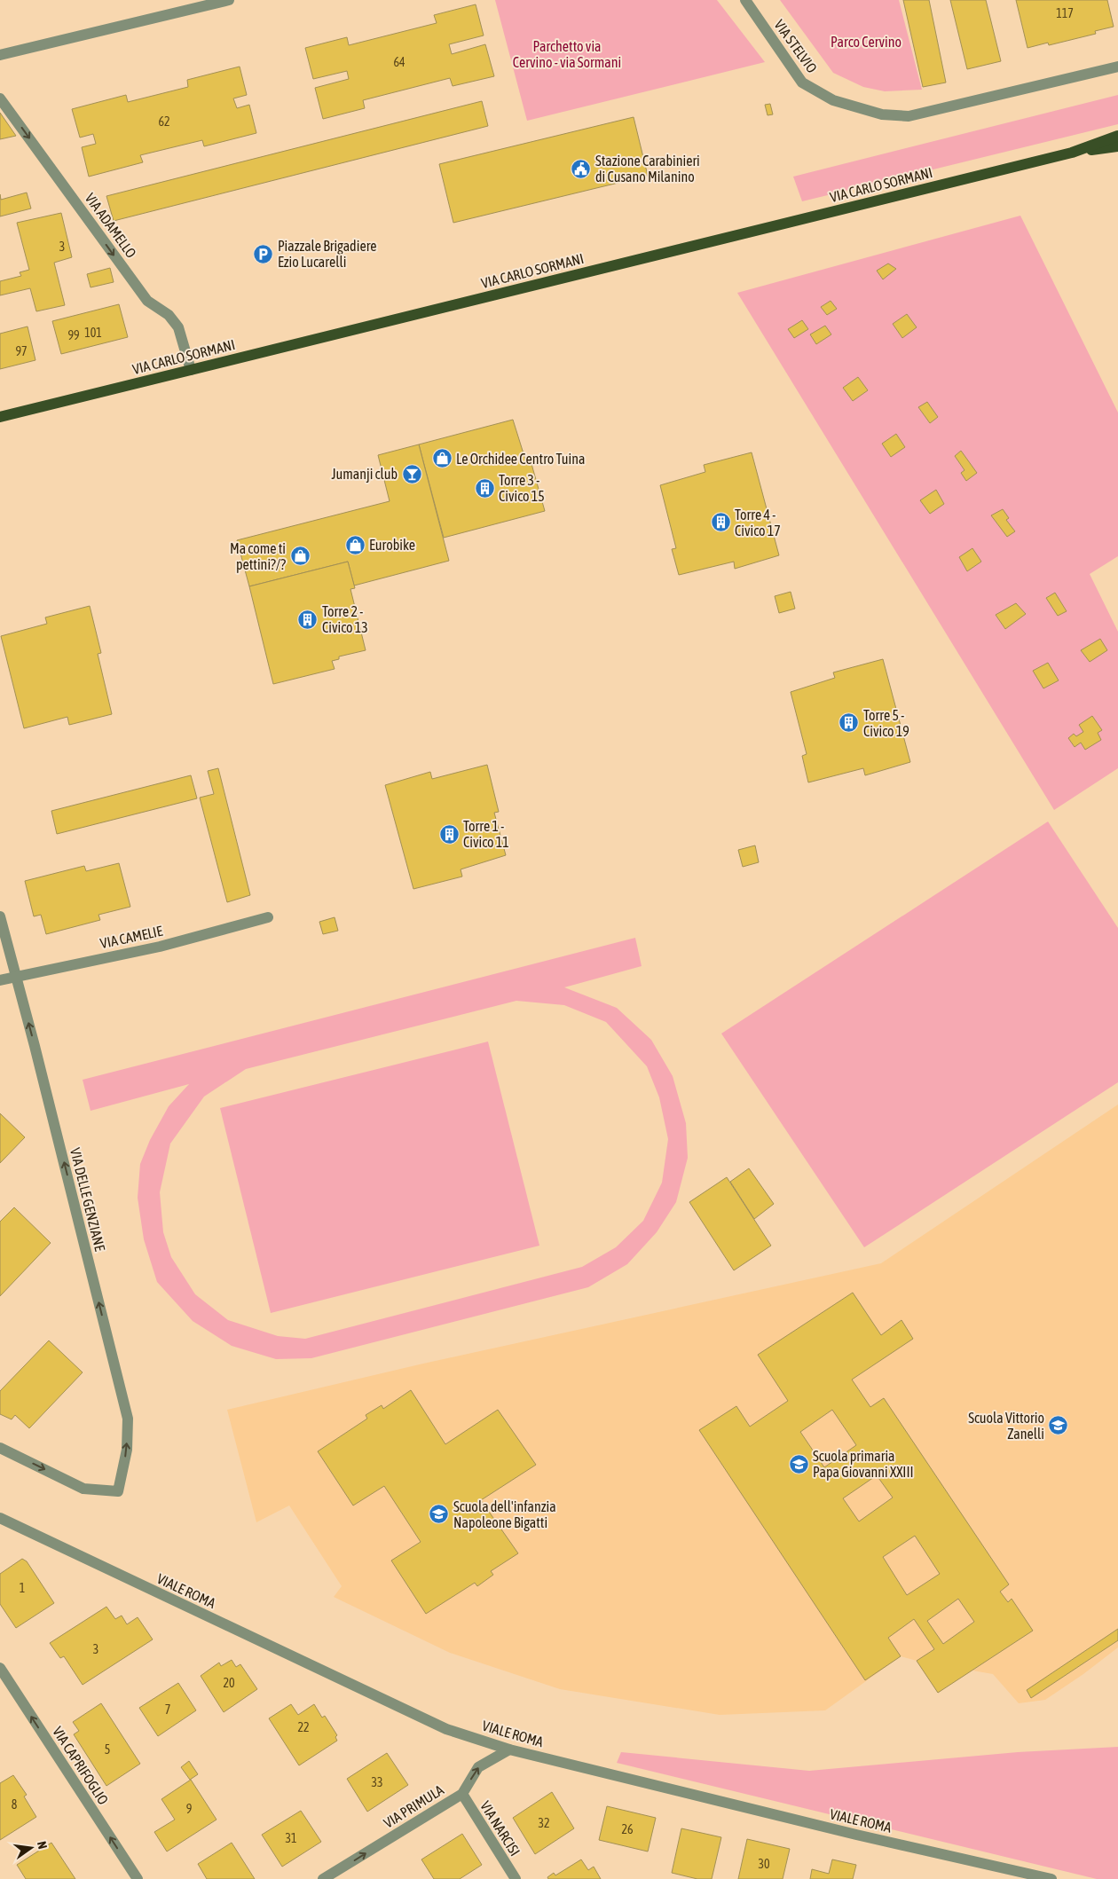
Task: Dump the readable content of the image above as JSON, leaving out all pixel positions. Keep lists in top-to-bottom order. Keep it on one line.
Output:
{"streets":{"main road":["VIA CARLO SORMANI"],"street":["VIA STELVIO","VIA ADAMELLO","VIA CAMELIE","VIA DELLE GENZIANE","VIALE ROMA","VIA CAPRIFOGLIO","VIA PRIMULA","VIA NARCISI"]},"crossings":[["VIA CARLO SORMANI","VIA ADAMELLO"],["VIA CAMELIE","VIA DELLE GENZIANE"],["VIALE ROMA","VIA PRIMULA"],["VIA PRIMULA","VIA NARCISI"]],"one_way":["VIA ADAMELLO","VIA CAPRIFOGLIO","VIA PRIMULA"],"parks":["Parco Cervino","Parchetto via Cervino - via Sormani"],"places":{"public building":["Stazione Carabinieri di Cusano Milanino"],"parking":["Piazzale Brigadiere Ezio Lucarelli"],"shop":["Le Orchidee Centro Tuina","Eurobike","Ma come ti pettini?/?"],"bar":["Jumanji club"],"building":["Torre 3 - Civico 15","Torre 4 - Civico 17","Torre 2 - Civico 13","Torre 5 - Civico 19","Torre 1 - Civico 11"],"school or university":["Scuola Vittorio Zanelli","Scuola primaria Papa Giovanni XXIII","Scuola dell'infanzia Napoleone Bigatti"]},"house_numbers":["117","64","62","3","101","99","97","1","3","20","7","22","5","33","8","9","32","26","31","30"],"north":"right"}
